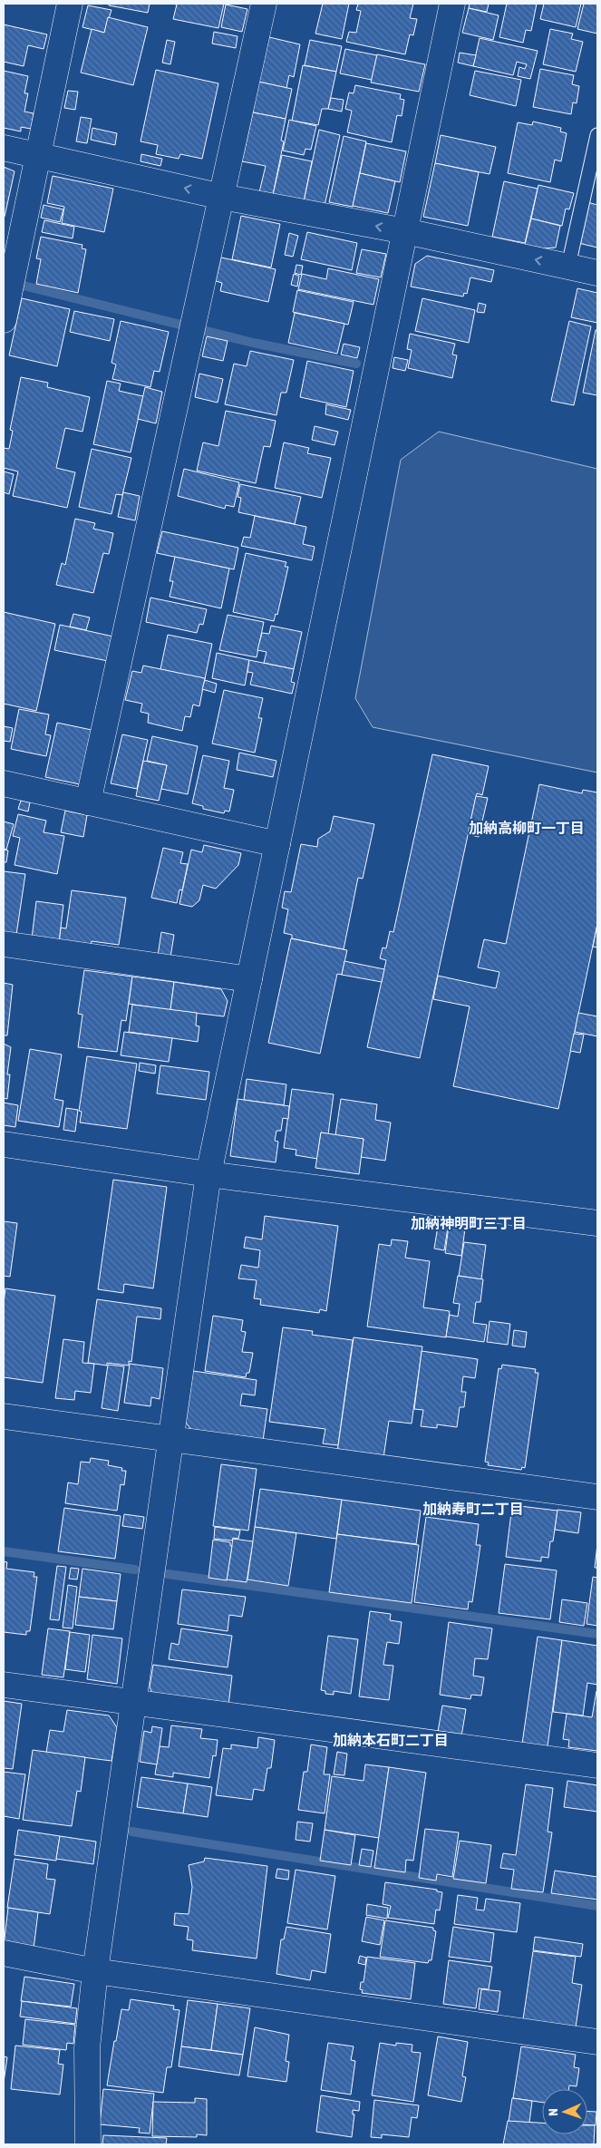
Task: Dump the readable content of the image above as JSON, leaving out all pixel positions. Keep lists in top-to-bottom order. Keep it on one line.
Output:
{"districts":["加納高柳町一丁目","加納神明町三丁目","加納寿町二丁目","加納本石町二丁目"],"north":"left"}
